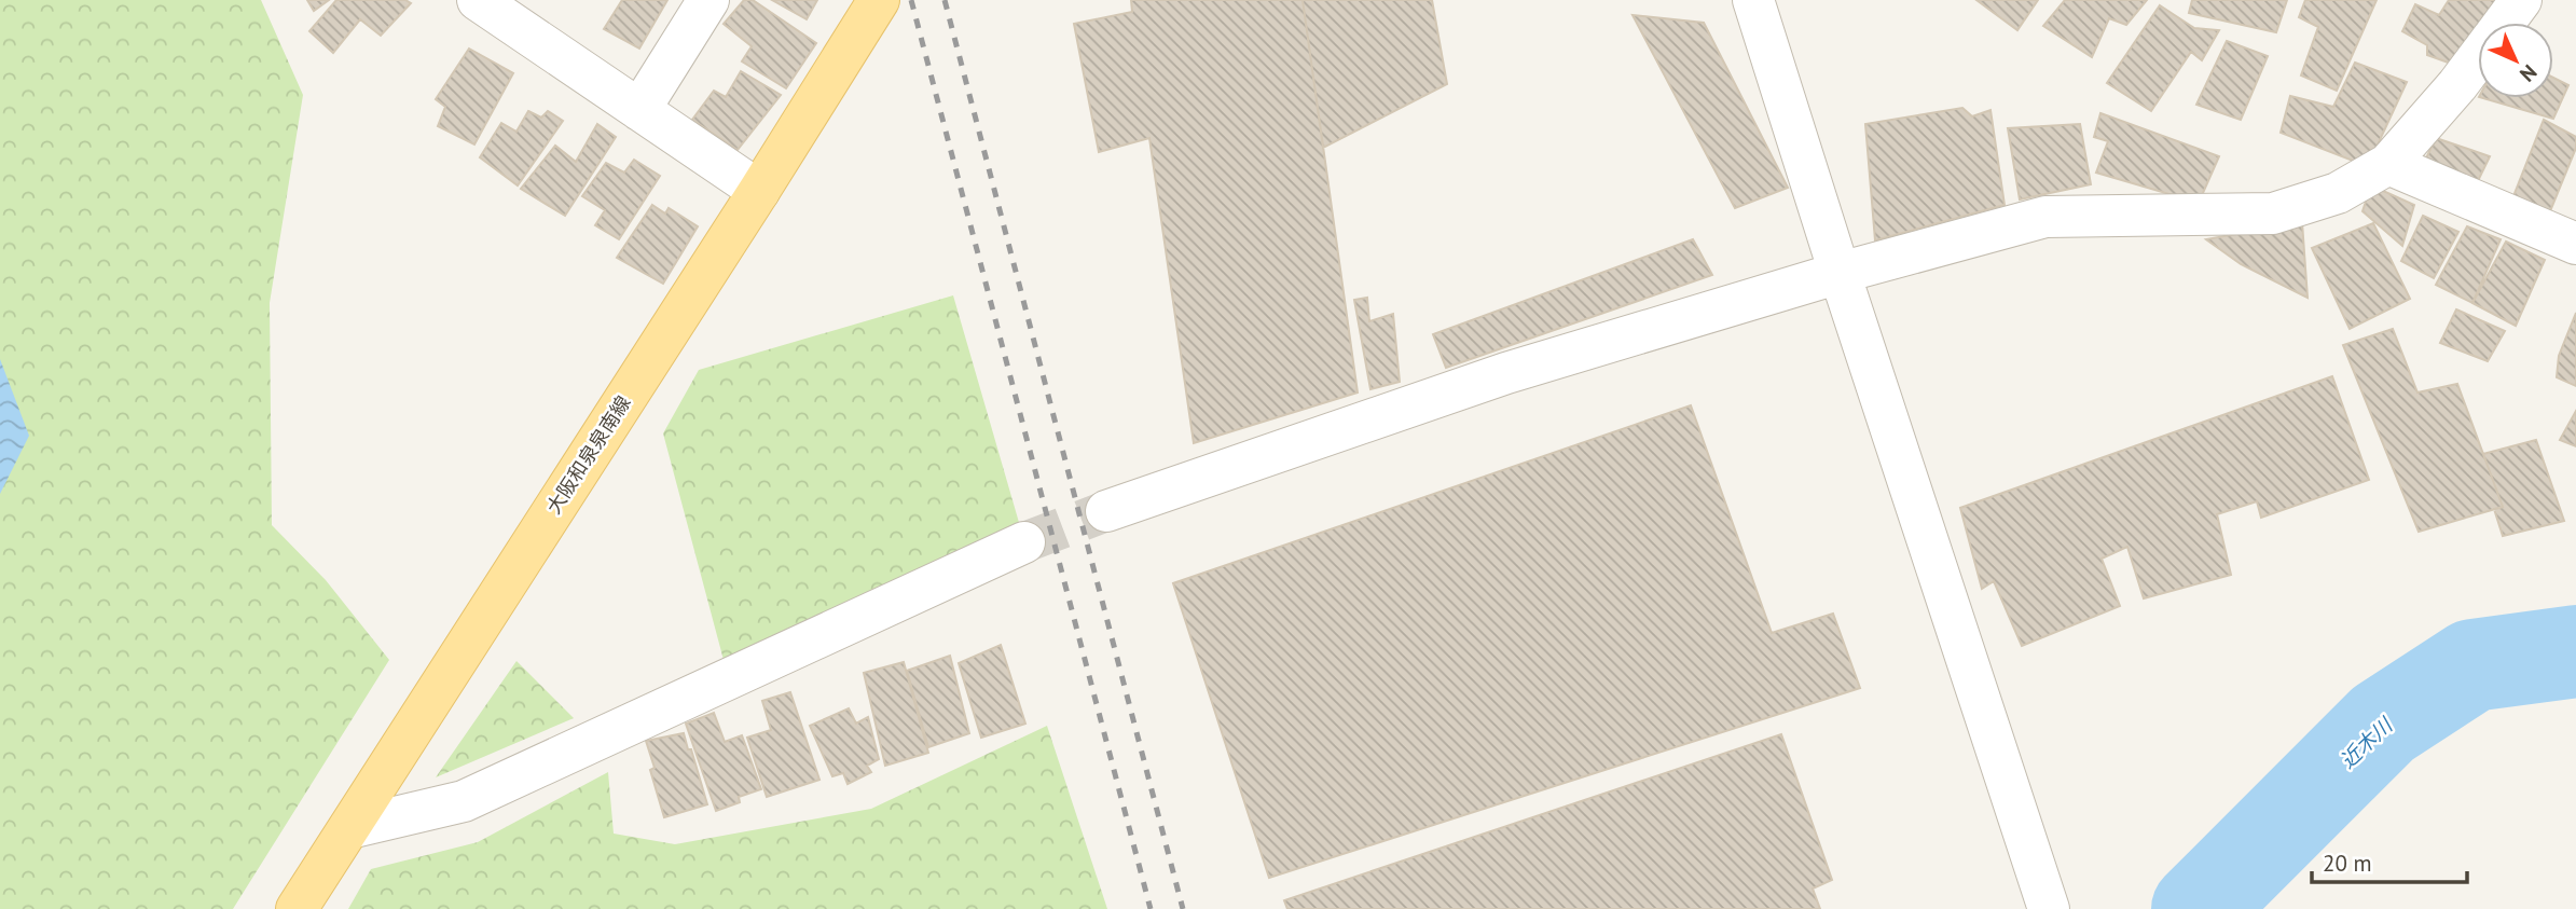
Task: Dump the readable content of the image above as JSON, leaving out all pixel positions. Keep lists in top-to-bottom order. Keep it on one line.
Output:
{"streets":{"main road":["大阪和泉泉南線"]},"water":["近木川"],"scale_bar":"20 m","north":"bottom right"}
